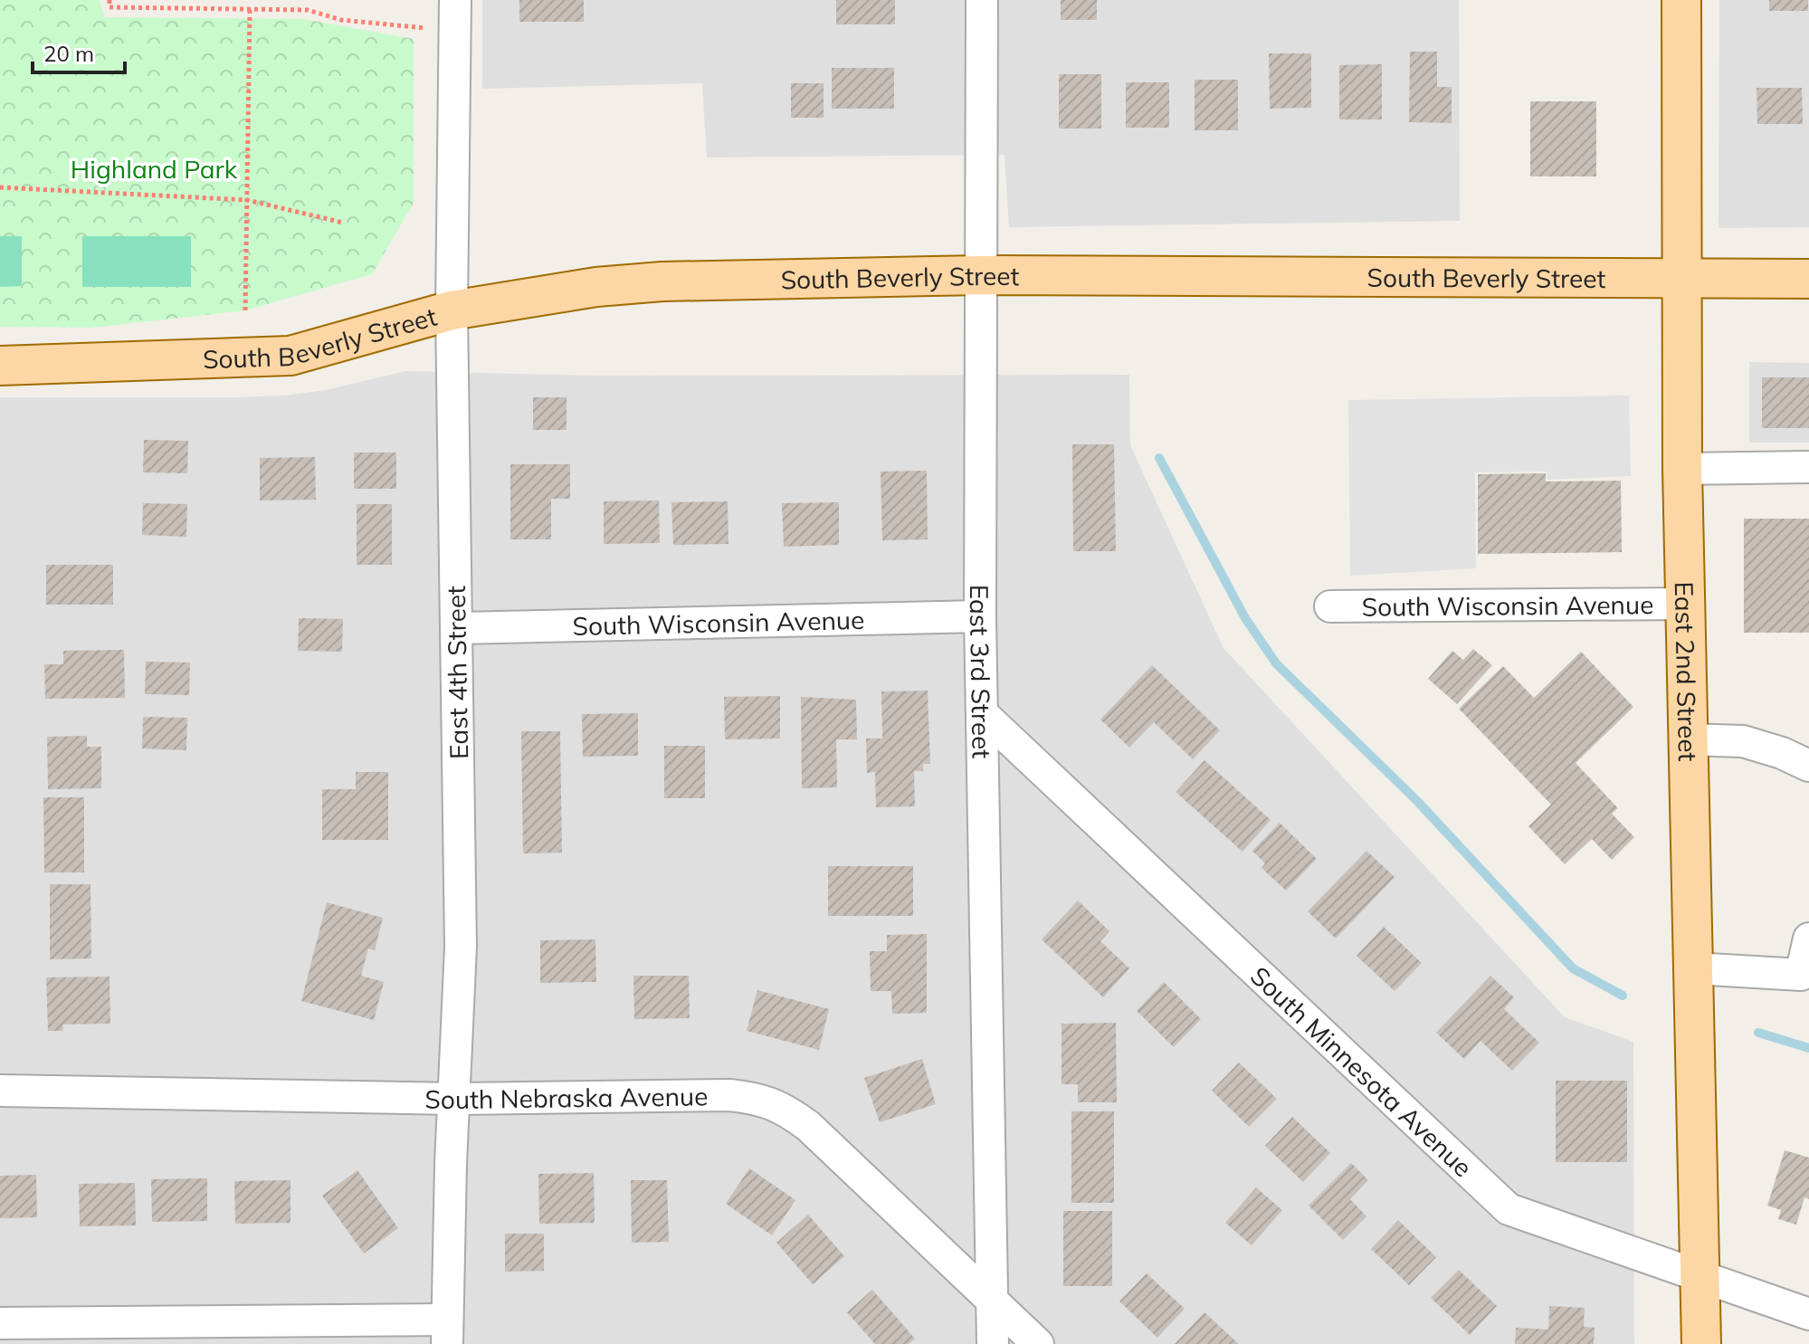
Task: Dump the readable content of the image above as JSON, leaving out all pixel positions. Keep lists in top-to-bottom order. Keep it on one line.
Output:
{"streets":{"main road":["South Beverly Street","East 2nd Street"],"street":["South Wisconsin Avenue","East 4th Street","East 3rd Street","South Minnesota Avenue","South Nebraska Avenue"]},"crossings":[["South Beverly Street","East 4th Street"],["South Beverly Street","East 3rd Street"],["South Beverly Street","East 2nd Street"],["South Wisconsin Avenue","East 4th Street"],["South Wisconsin Avenue","East 3rd Street"],["South Wisconsin Avenue","East 2nd Street"],["East 4th Street","South Nebraska Avenue"],["East 3rd Street","South Minnesota Avenue"],["East 3rd Street","South Nebraska Avenue"],["East 2nd Street","South Minnesota Avenue"]],"parks":["Highland Park"],"scale_bar":"20 m"}
